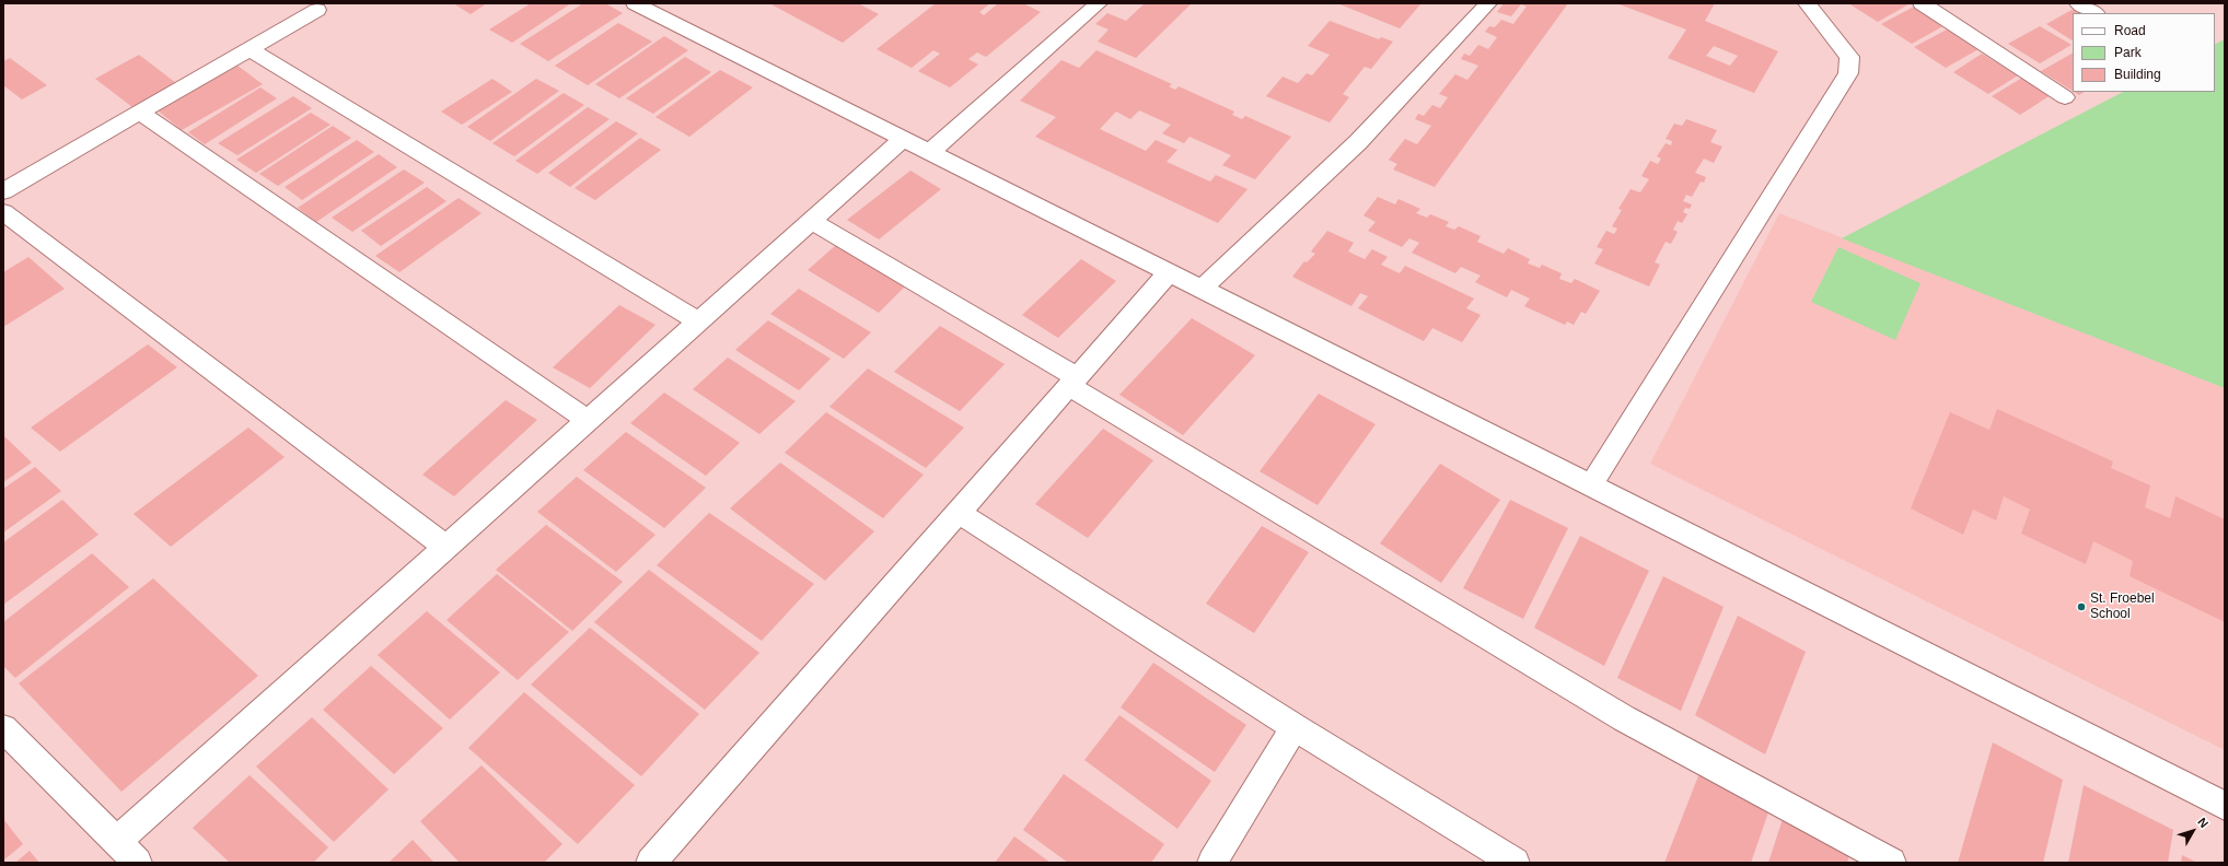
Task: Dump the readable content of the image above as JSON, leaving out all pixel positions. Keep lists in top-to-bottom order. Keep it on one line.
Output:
{"places":["St. Froebel School"],"legend":["Road","Park","Building"],"north":"top right"}
